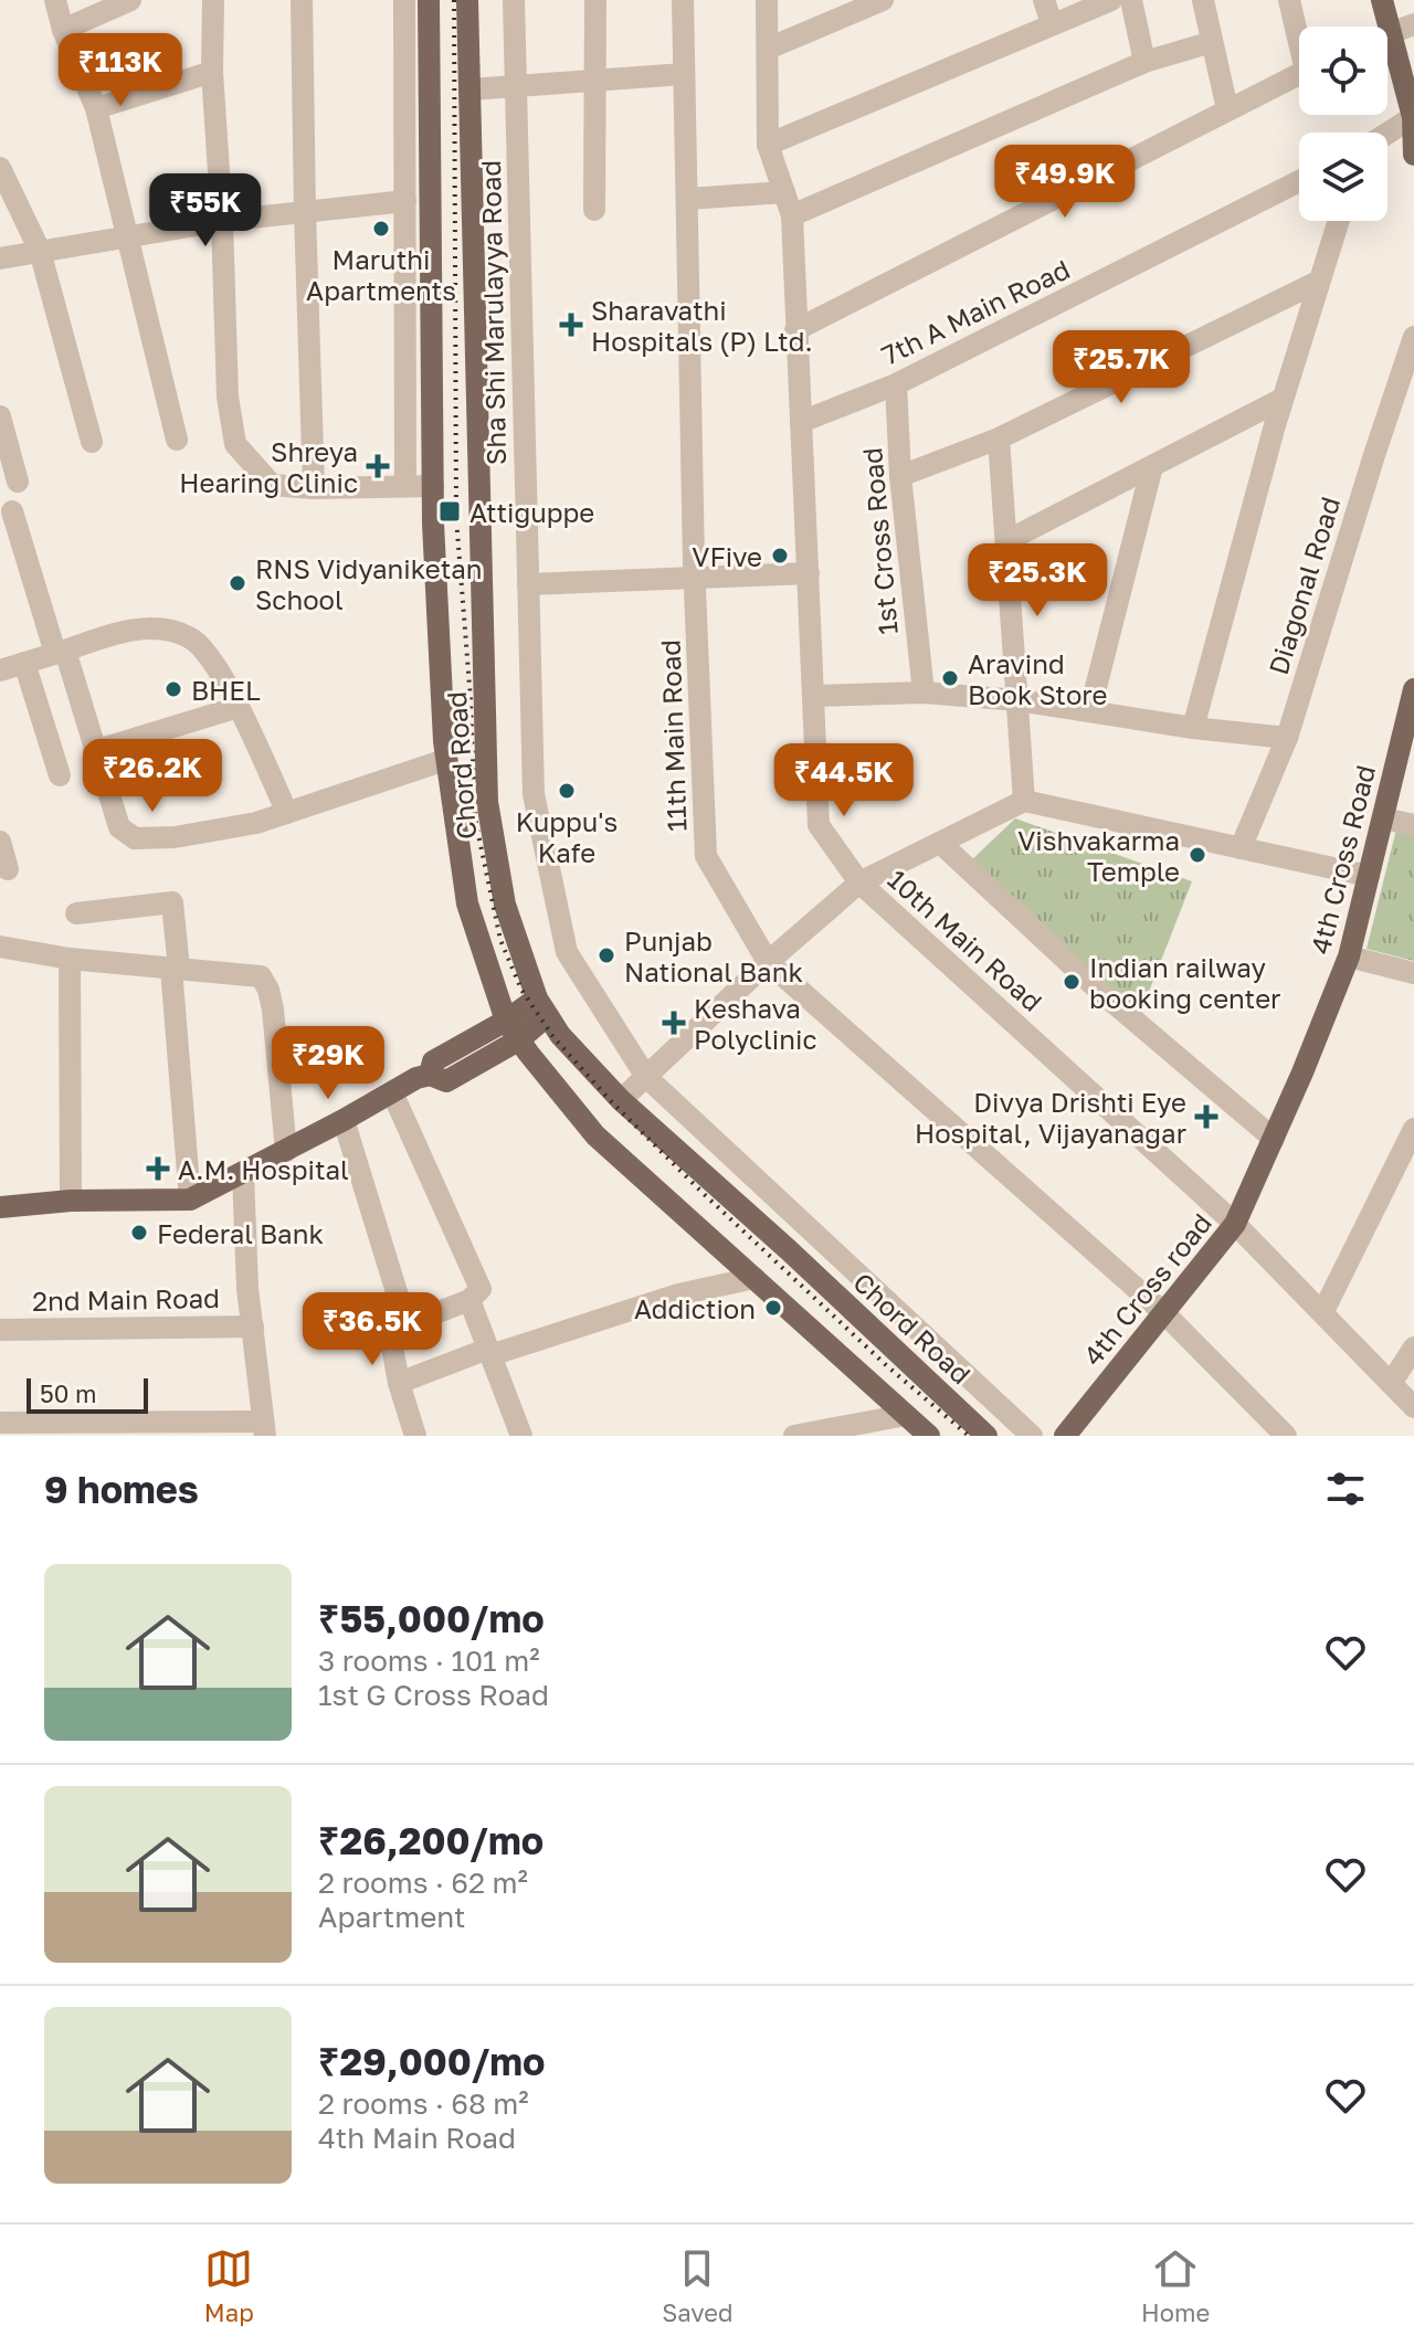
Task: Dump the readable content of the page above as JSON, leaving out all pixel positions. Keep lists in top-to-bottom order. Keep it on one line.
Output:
{"streets":{"main road":["Chord Road","4th Cross Road","4th Cross road"],"street":["7th A Main Road","Sha Shi Marulayya Road","1st Cross Road","Diagonal Road","11th Main Road","10th Main Road","2nd Main Road"]},"crossings":[["7th A Main Road","1st Cross Road"],["7th A Main Road","10th Main Road"],["11th Main Road","4th Cross road"],["4th Cross Road","4th Cross road"],["10th Main Road","4th Cross road"]],"places":{"other":["Maruthi Apartments","VFive","RNS Vidyaniketan School","Aravind Book Store","BHEL","Kuppu's Kafe","Vishvakarma Temple","Punjab National Bank","Indian railway booking center","Federal Bank","Addiction"],"health":["Sharavathi Hospitals (P) Ltd.","Shreya Hearing Clinic","Keshava Polyclinic","Divya Drishti Eye Hospital, Vijayanagar","A.M. Hospital"],"transit":["Attiguppe"]},"scale_bar":"50 m","page":{"price":["₹113K","₹49.9K","₹55K","₹25.7K","₹25.3K","₹26.2K","₹44.5K","₹29K","₹36.5K"],"scale":"50 m","heading":"9 homes","list":[{"name":"₹55,000/mo","note":"3 rooms · 101 m² · 1st G Cross Road"},{"name":"₹26,200/mo","note":"2 rooms · 62 m² · Apartment"},{"name":"₹29,000/mo","note":"2 rooms · 68 m² · 4th Main Road"}],"tabs":["Map","Saved","Home"]}}
